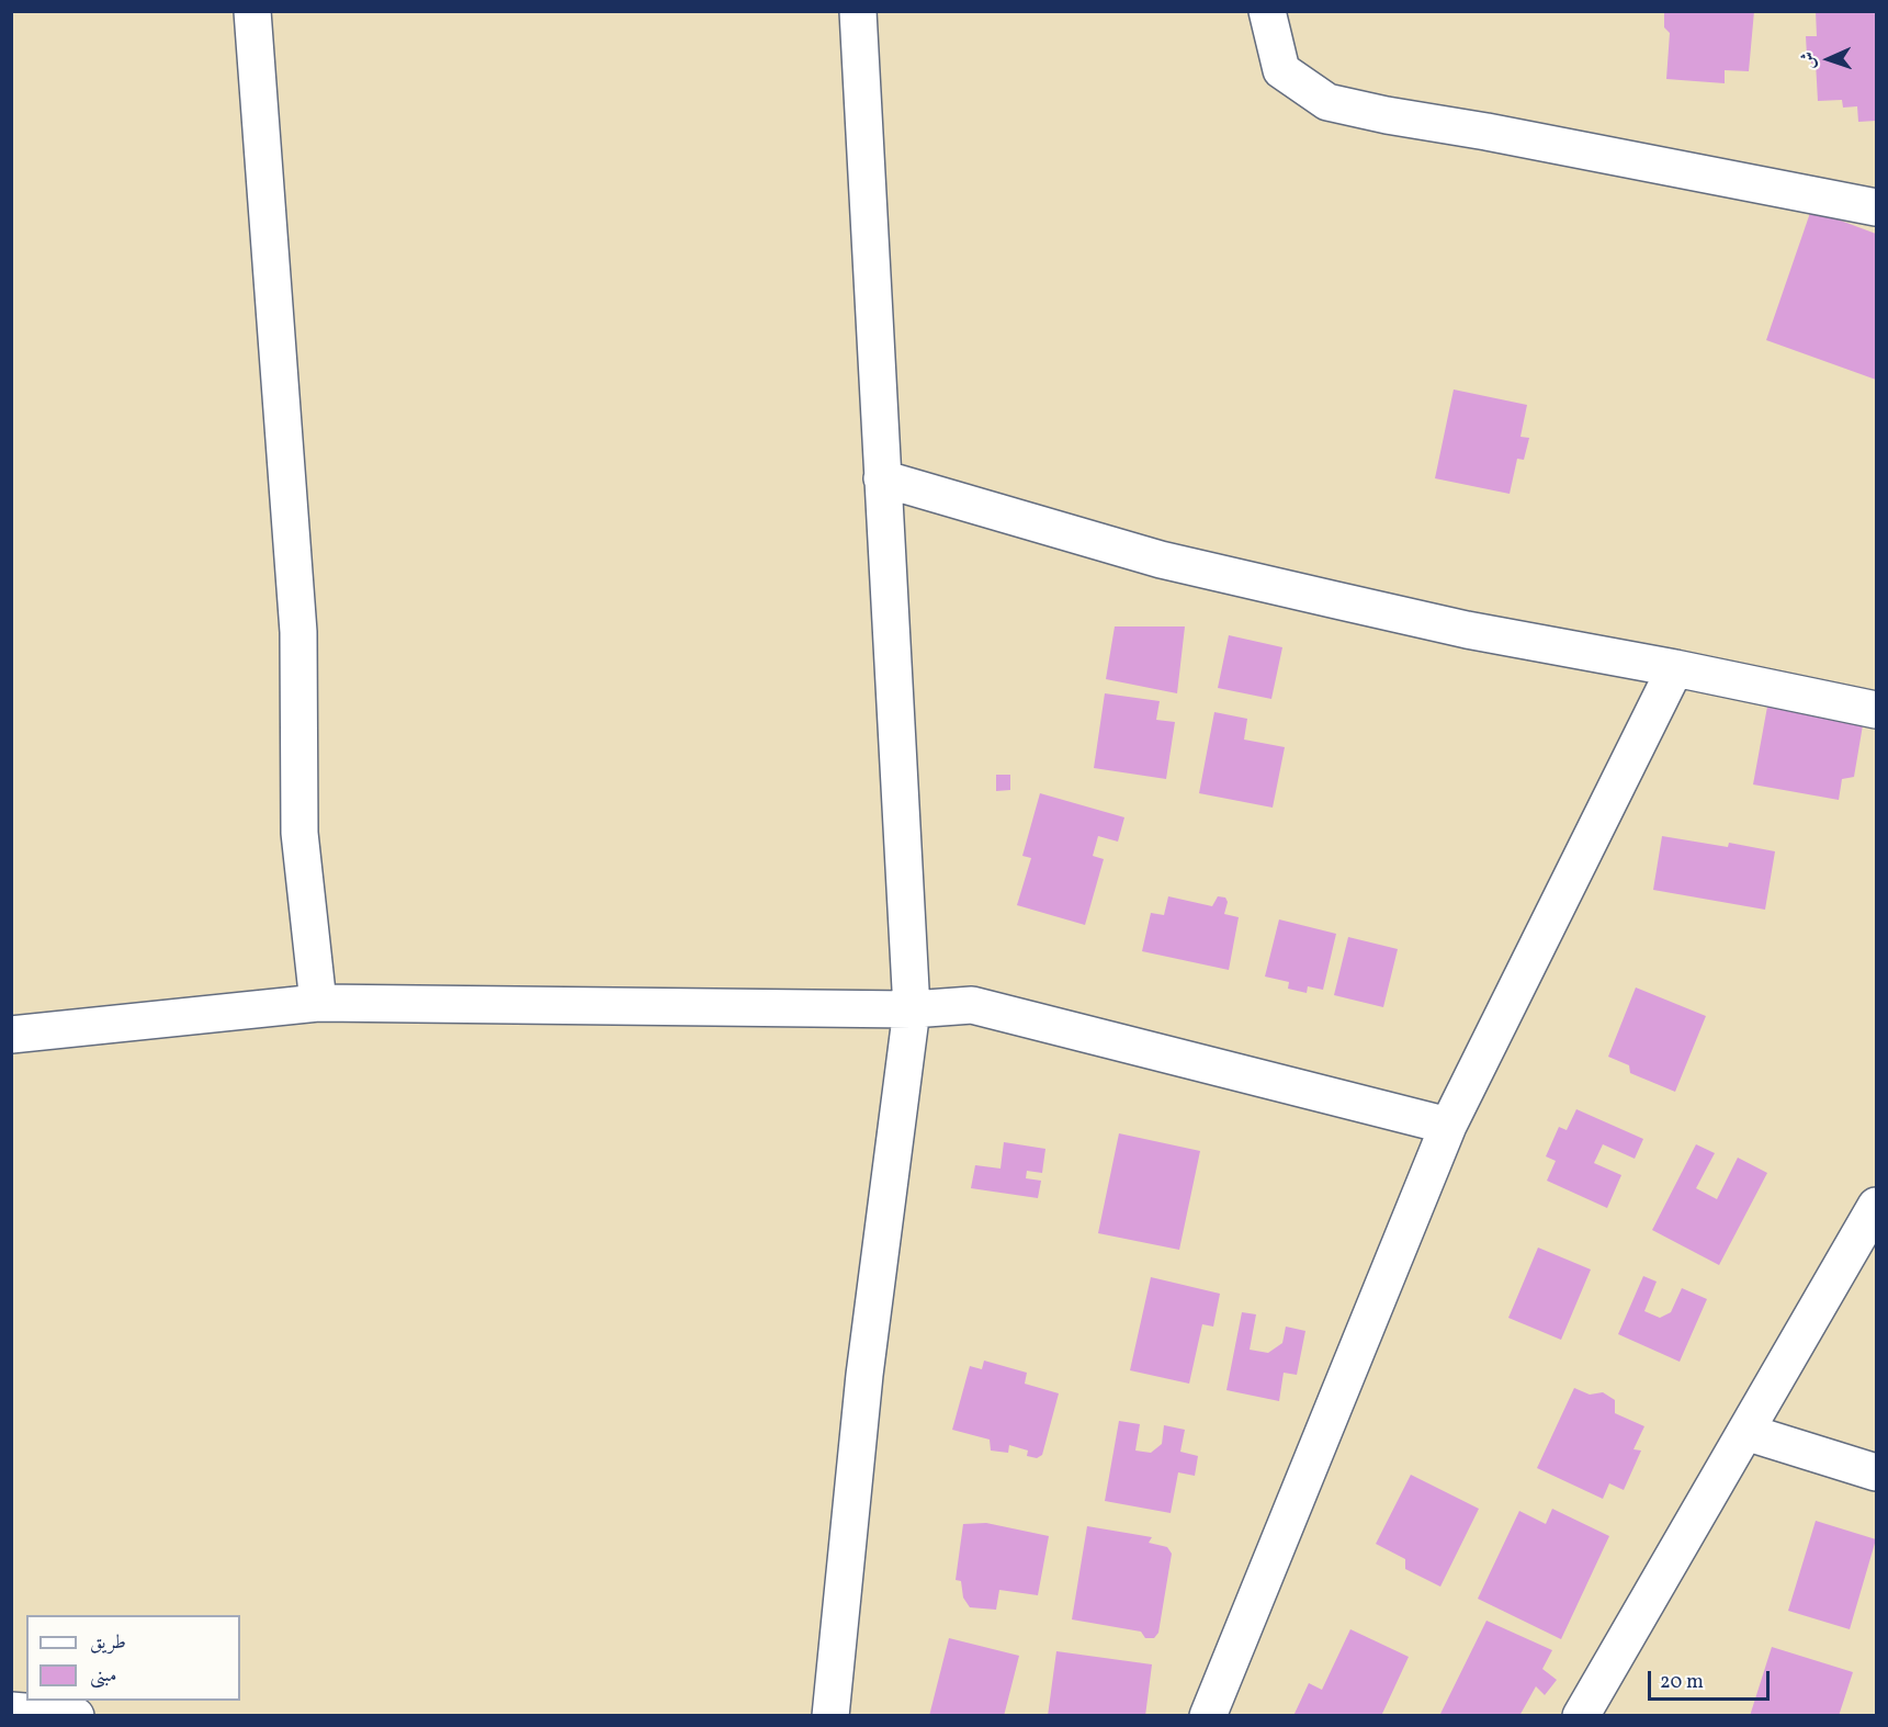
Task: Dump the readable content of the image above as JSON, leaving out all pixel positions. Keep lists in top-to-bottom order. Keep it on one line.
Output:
{"legend":["طريق","مبنى"],"scale_bar":"20 m","north":"left"}
